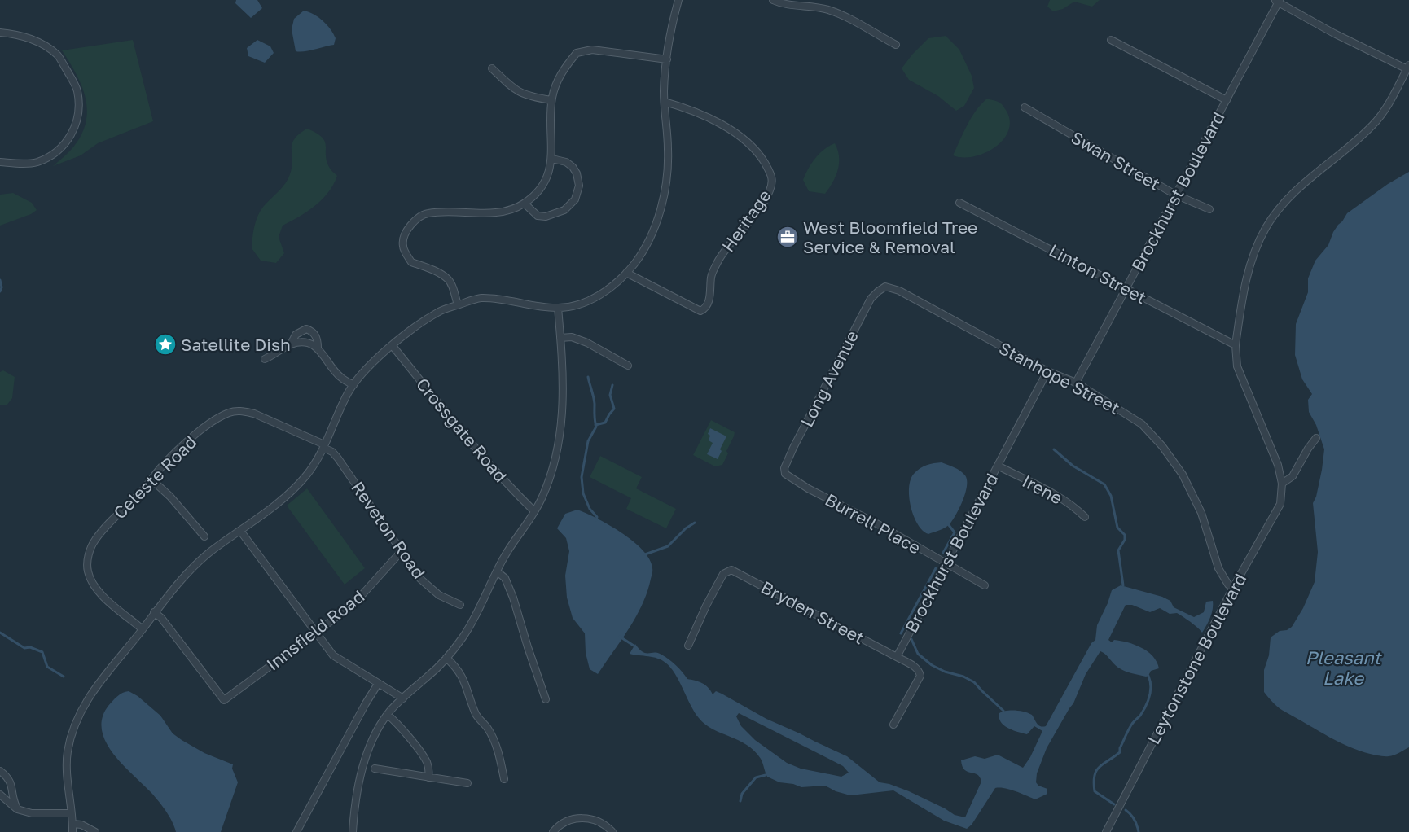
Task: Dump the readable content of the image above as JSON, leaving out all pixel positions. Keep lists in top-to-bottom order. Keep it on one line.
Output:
{"streets":{"street":["Swan Street","Brockhurst Boulevard","Heritage","Linton Street","Stanhope Street","Long Avenue","Crossgate Road","Celeste Road","Irene","Burrell Place","Reveton Road","Bryden Street","Innsfield Road","Leytonstone Boulevard"]},"crossings":[["Swan Street","Brockhurst Boulevard"],["Brockhurst Boulevard","Linton Street"],["Brockhurst Boulevard","Stanhope Street"],["Brockhurst Boulevard","Irene"],["Brockhurst Boulevard","Burrell Place"],["Brockhurst Boulevard","Bryden Street"],["Linton Street","Leytonstone Boulevard"],["Stanhope Street","Long Avenue"],["Stanhope Street","Leytonstone Boulevard"],["Long Avenue","Burrell Place"],["Celeste Road","Reveton Road"],["Reveton Road","Innsfield Road"]],"water":["Pleasant Lake"],"places":{"office":["West Bloomfield Tree Service & Removal"],"place":["Satellite Dish"]}}
